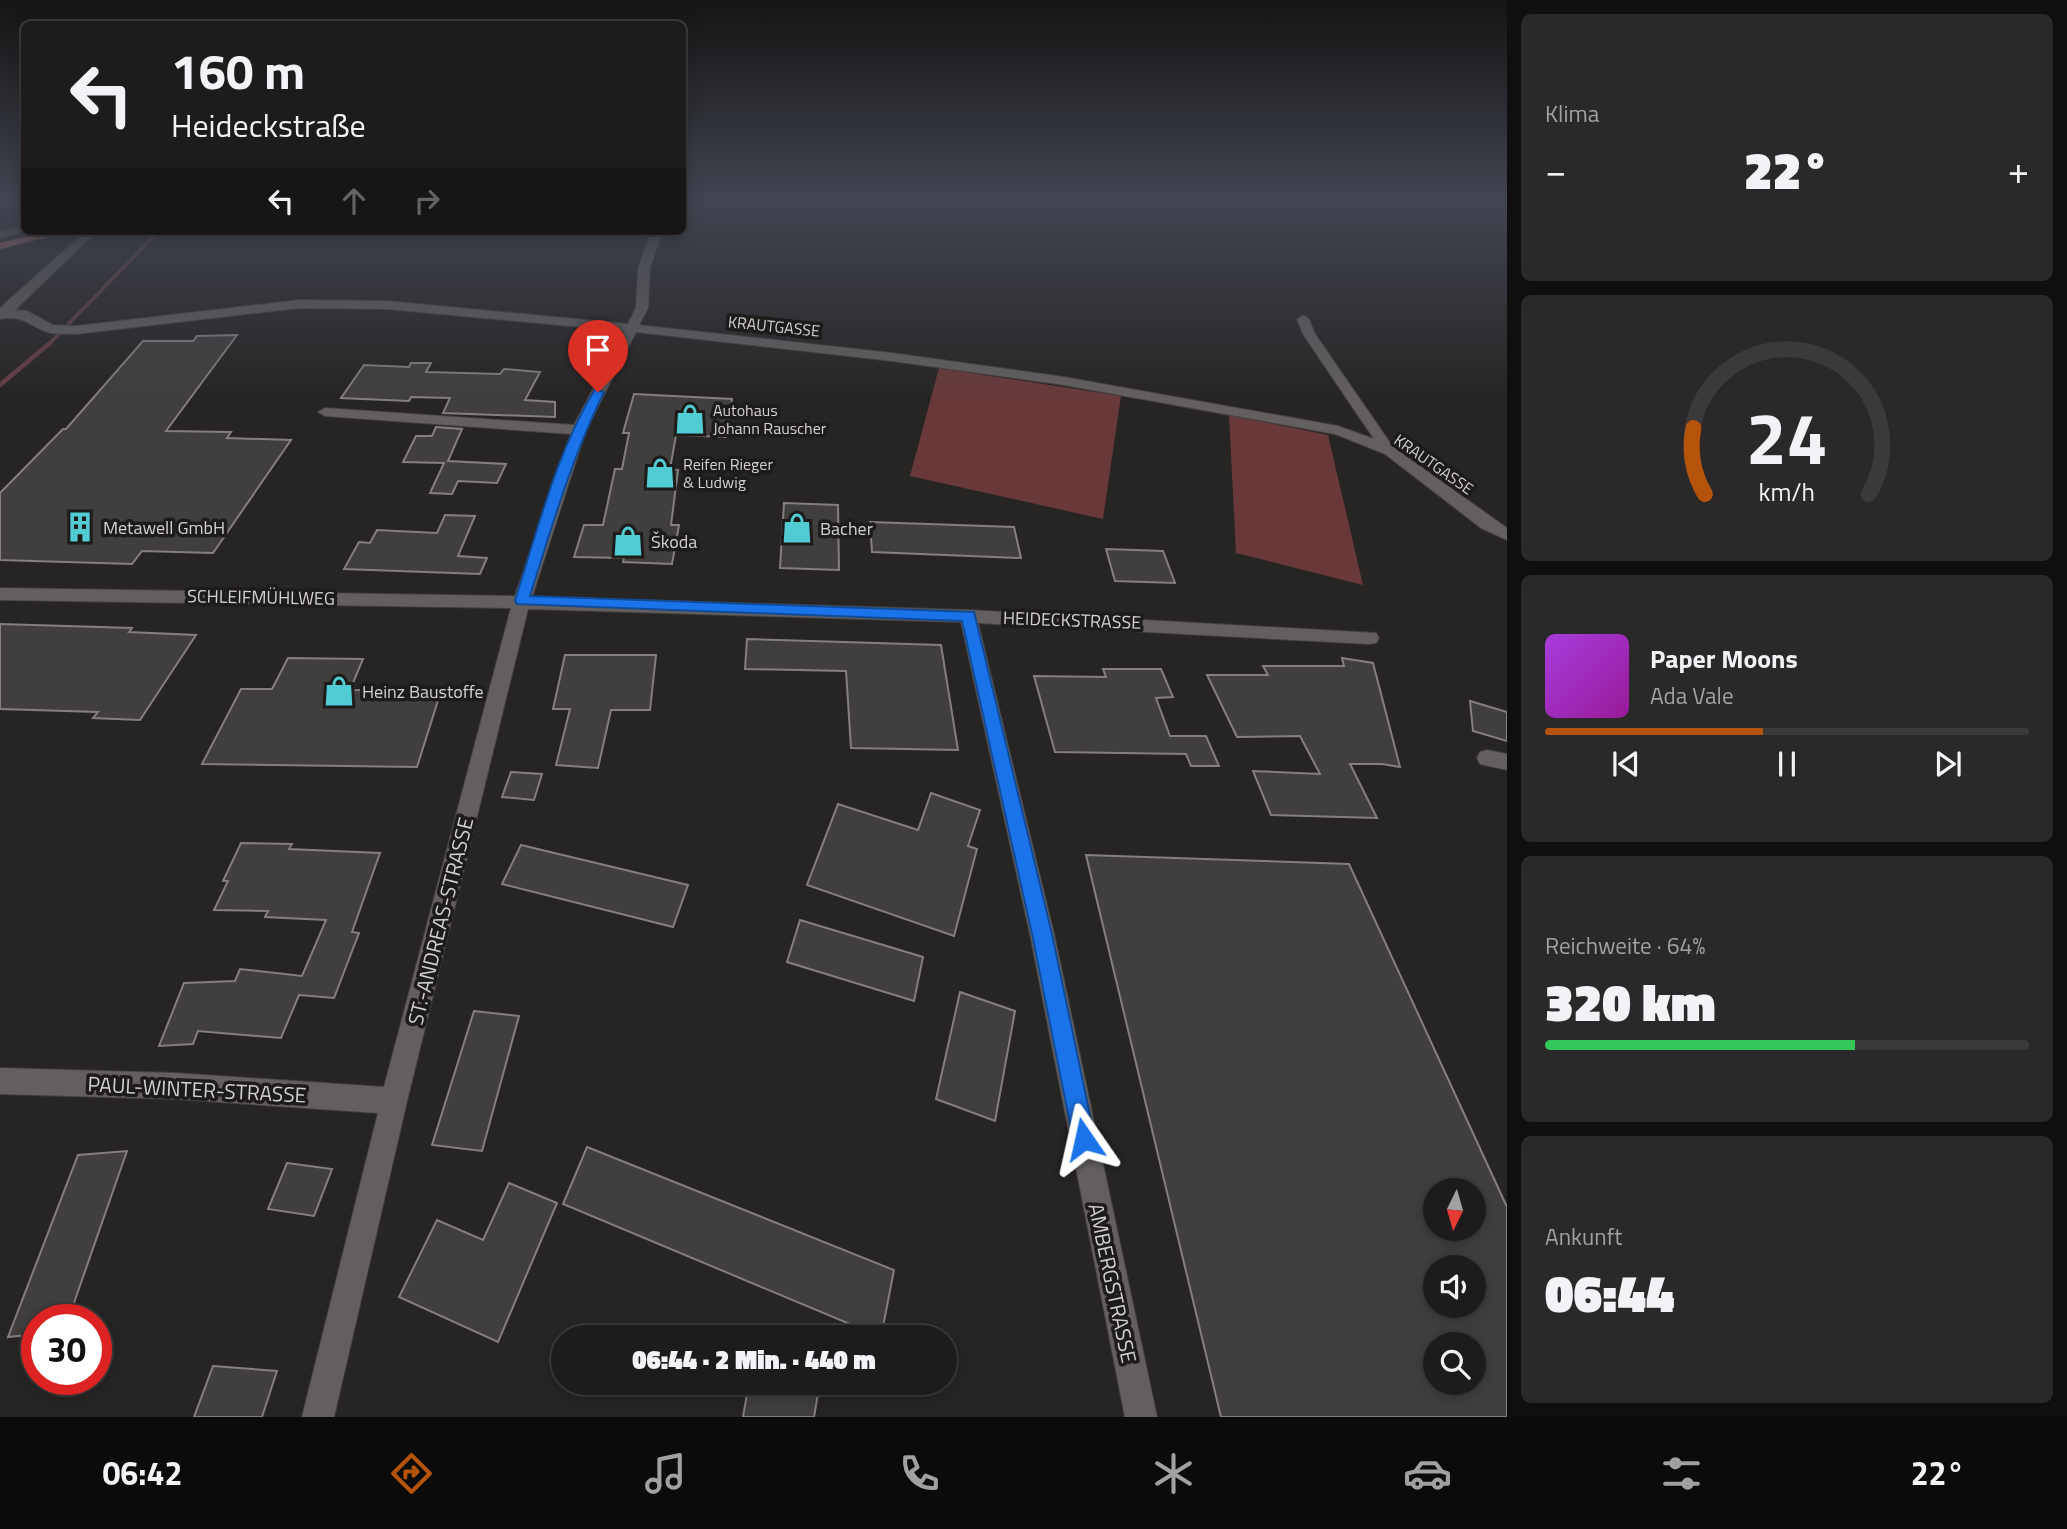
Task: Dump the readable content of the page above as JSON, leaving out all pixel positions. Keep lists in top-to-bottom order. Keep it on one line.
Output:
{"streets":{"street":["KRAUTGASSE","SCHLEIFMÜHLWEG","HEIDECKSTRASSE","ST.-ANDREAS-STRASSE","PAUL-WINTER-STRASSE","AMBERGSTRASSE"]},"crossings":[["KRAUTGASSE","ST.-ANDREAS-STRASSE"],["SCHLEIFMÜHLWEG","HEIDECKSTRASSE"],["SCHLEIFMÜHLWEG","ST.-ANDREAS-STRASSE"],["HEIDECKSTRASSE","ST.-ANDREAS-STRASSE"],["HEIDECKSTRASSE","AMBERGSTRASSE"],["ST.-ANDREAS-STRASSE","PAUL-WINTER-STRASSE"]],"places":{"shop":["Autohaus Johann Rauscher","Reifen Rieger & Ludwig","Bacher","Škoda","Heinz Baustoffe"],"building":["Metawell GmbH"]},"north":"bottom","page":{"tile":["Klima",["Reichweite · 64%","320 km"],["Ankunft","06:44"]],"turn":["160 m","Heideckstraße"],"heat":["−","22°","+"],"song":["Paper Moons","Ada Vale"],"limit":"30","trip":"06:44 · 2 Min. · 440 m","tabs":["06:42","22°"],"gauge":["24","km/h"]}}
